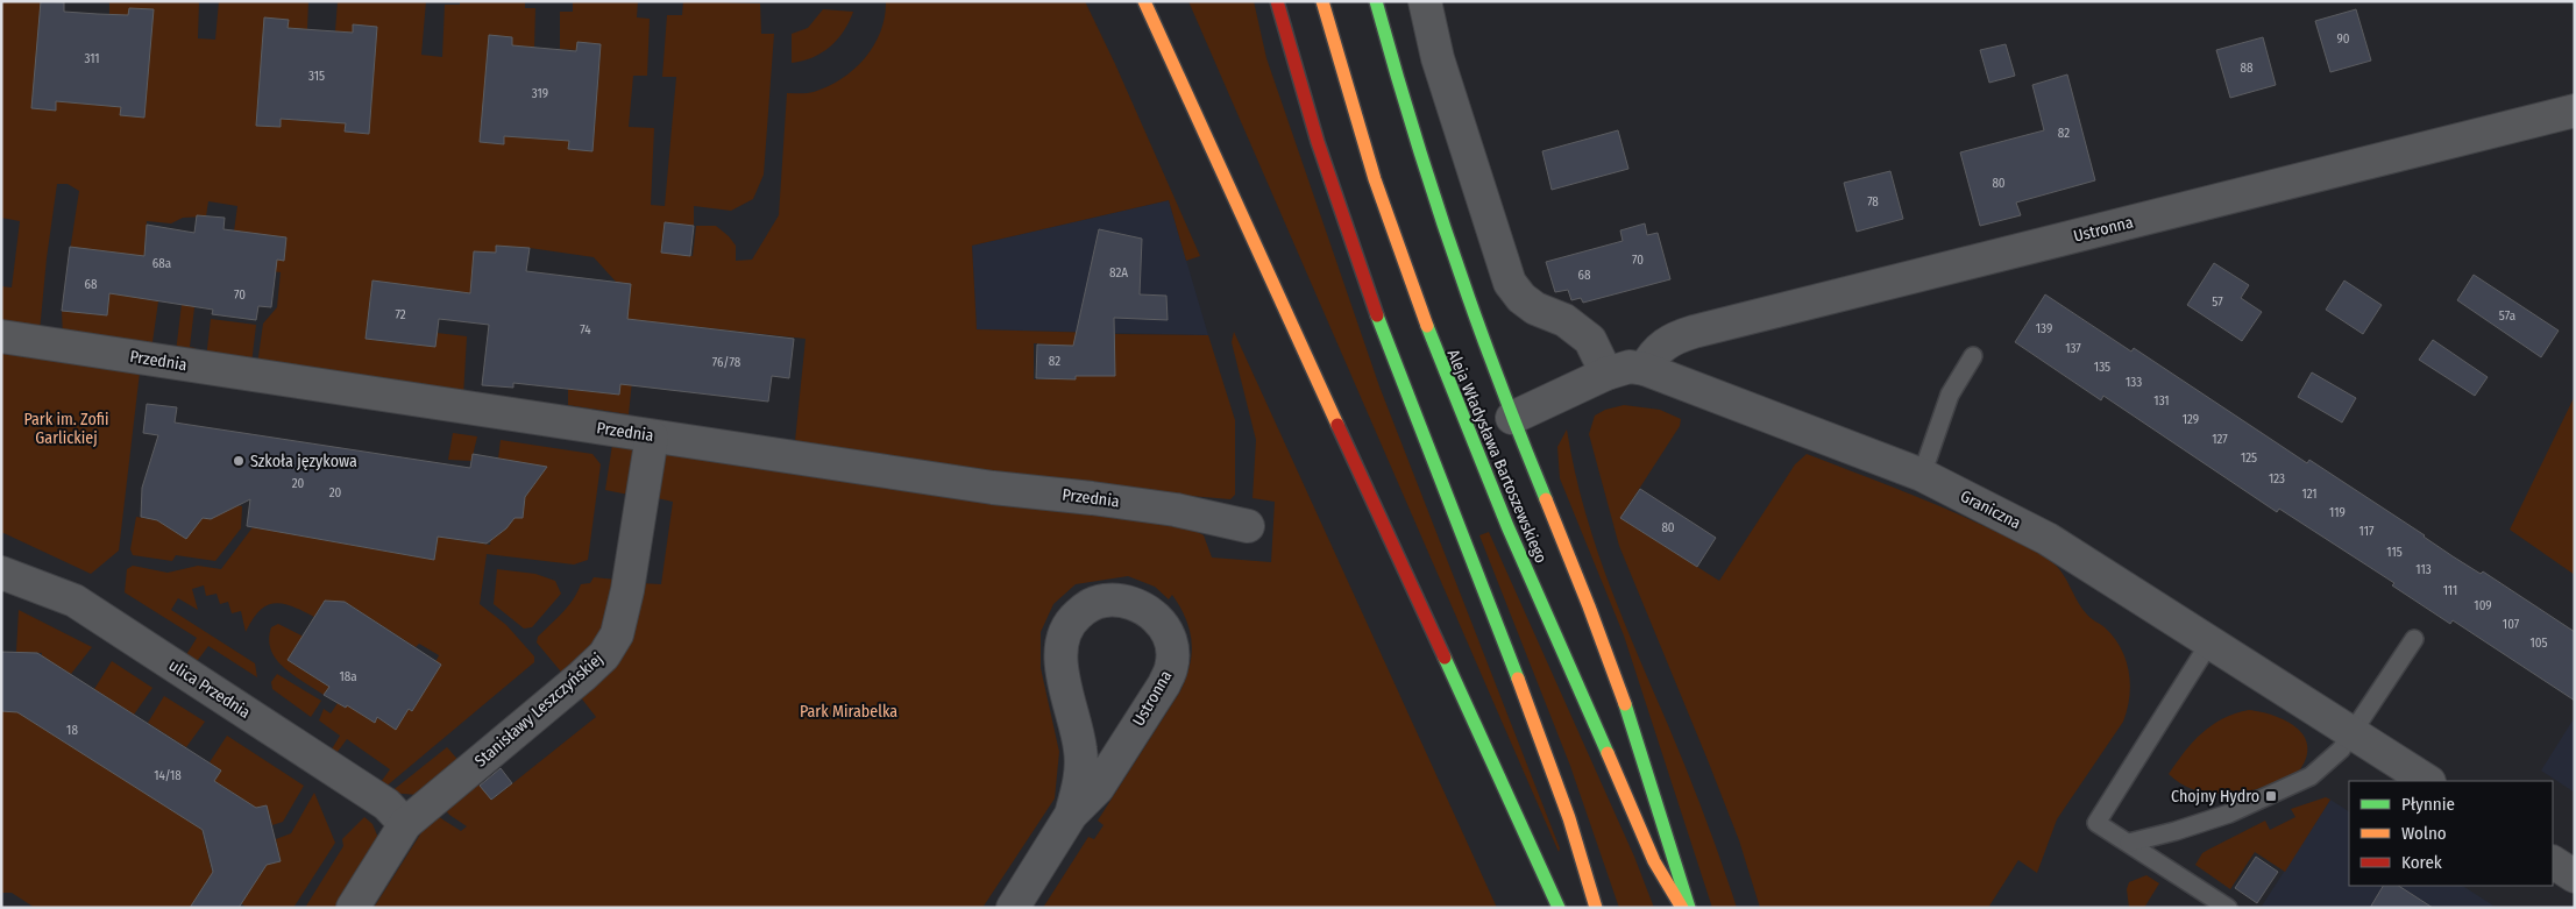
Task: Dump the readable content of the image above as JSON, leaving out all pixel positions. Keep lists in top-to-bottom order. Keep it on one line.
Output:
{"streets":{"main road":["Aleja Władysława Bartoszewskiego"],"street":["Ustronna","Przednia","Graniczna","ulica Przednia","Stanisławy Leszczyńskiej"]},"crossings":[["Ustronna","Graniczna"],["Przednia","Stanisławy Leszczyńskiej"],["Aleja Władysława Bartoszewskiego","Graniczna"],["ulica Przednia","Stanisławy Leszczyńskiej"]],"parks":["Park im. Zofii Garlickiej","Park Mirabelka"],"places":{"other":["Szkoła językowa"],"transit":["Chojny Hydro"]},"house_numbers":["90","311","88","315","319","82","80","78","70","68a","82A","68","68","70","57","72","57a","139","74","137","82","76/78","135","133","131","129","127","125","123","20","20","121","119","80","117","115","113","111","109","107","105","18a","18","14/18"],"legend":["Płynnie","Wolno","Korek"]}
